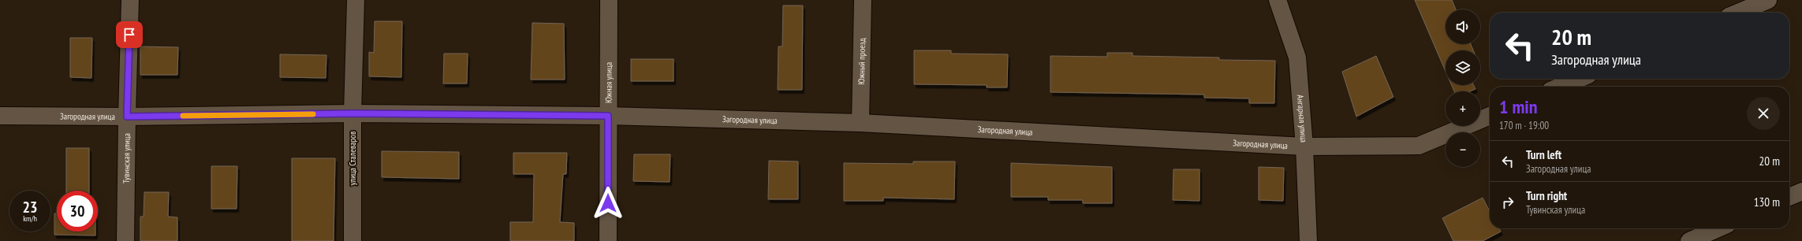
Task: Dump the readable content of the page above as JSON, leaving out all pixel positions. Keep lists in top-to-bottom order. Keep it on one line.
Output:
{"streets":{"street":["Южный проезд","Южная улица","Загородная улица","Ангарная улица","Тувинская улица","улица Сталеваров"]},"crossings":[["Южный проезд","Загородная улица"],["Южная улица","Загородная улица"],["Загородная улица","Ангарная улица"],["Загородная улица","Тувинская улица"],["Загородная улица","улица Сталеваров"]],"page":{"map_buttons":["+","−"],"turn":["20 m","Загородная улица"],"heading":["1 min","170 m · 19:00"],"list":[{"name":"Turn left","note":"Загородная улица","value":"20 m"},{"name":"Turn right","note":"Тувинская улица","value":"130 m"}],"speed":"23 km/h","limit":"30"}}
